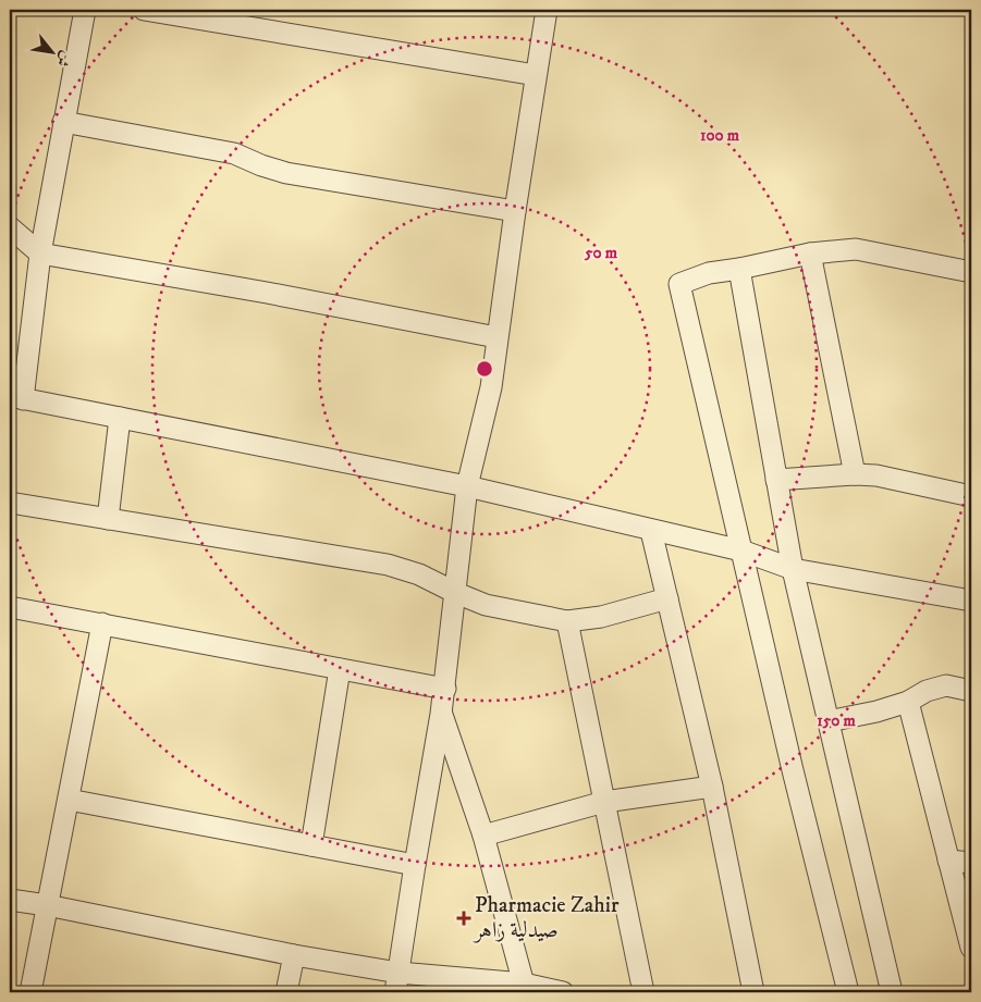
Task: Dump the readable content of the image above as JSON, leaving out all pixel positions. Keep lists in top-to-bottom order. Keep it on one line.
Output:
{"places":{"health":["Pharmacie Zahir صيدلية زاهر"]},"north":"bottom right","rings":["100 m","50 m","150 m"]}
